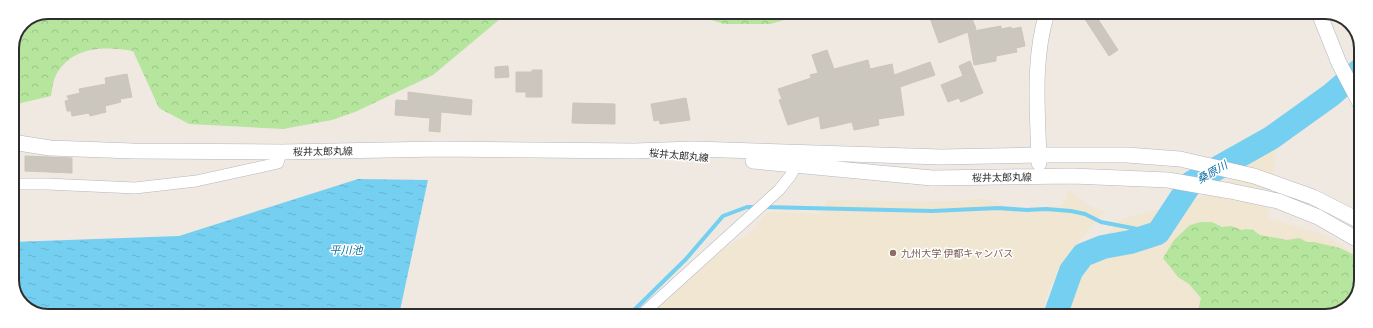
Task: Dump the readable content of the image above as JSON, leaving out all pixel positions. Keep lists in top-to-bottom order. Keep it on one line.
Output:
{"streets":{"main road":["桜井太郎丸線"]},"water":["桑原川","平川池"],"places":["九州大学 伊都キャンパス"]}
